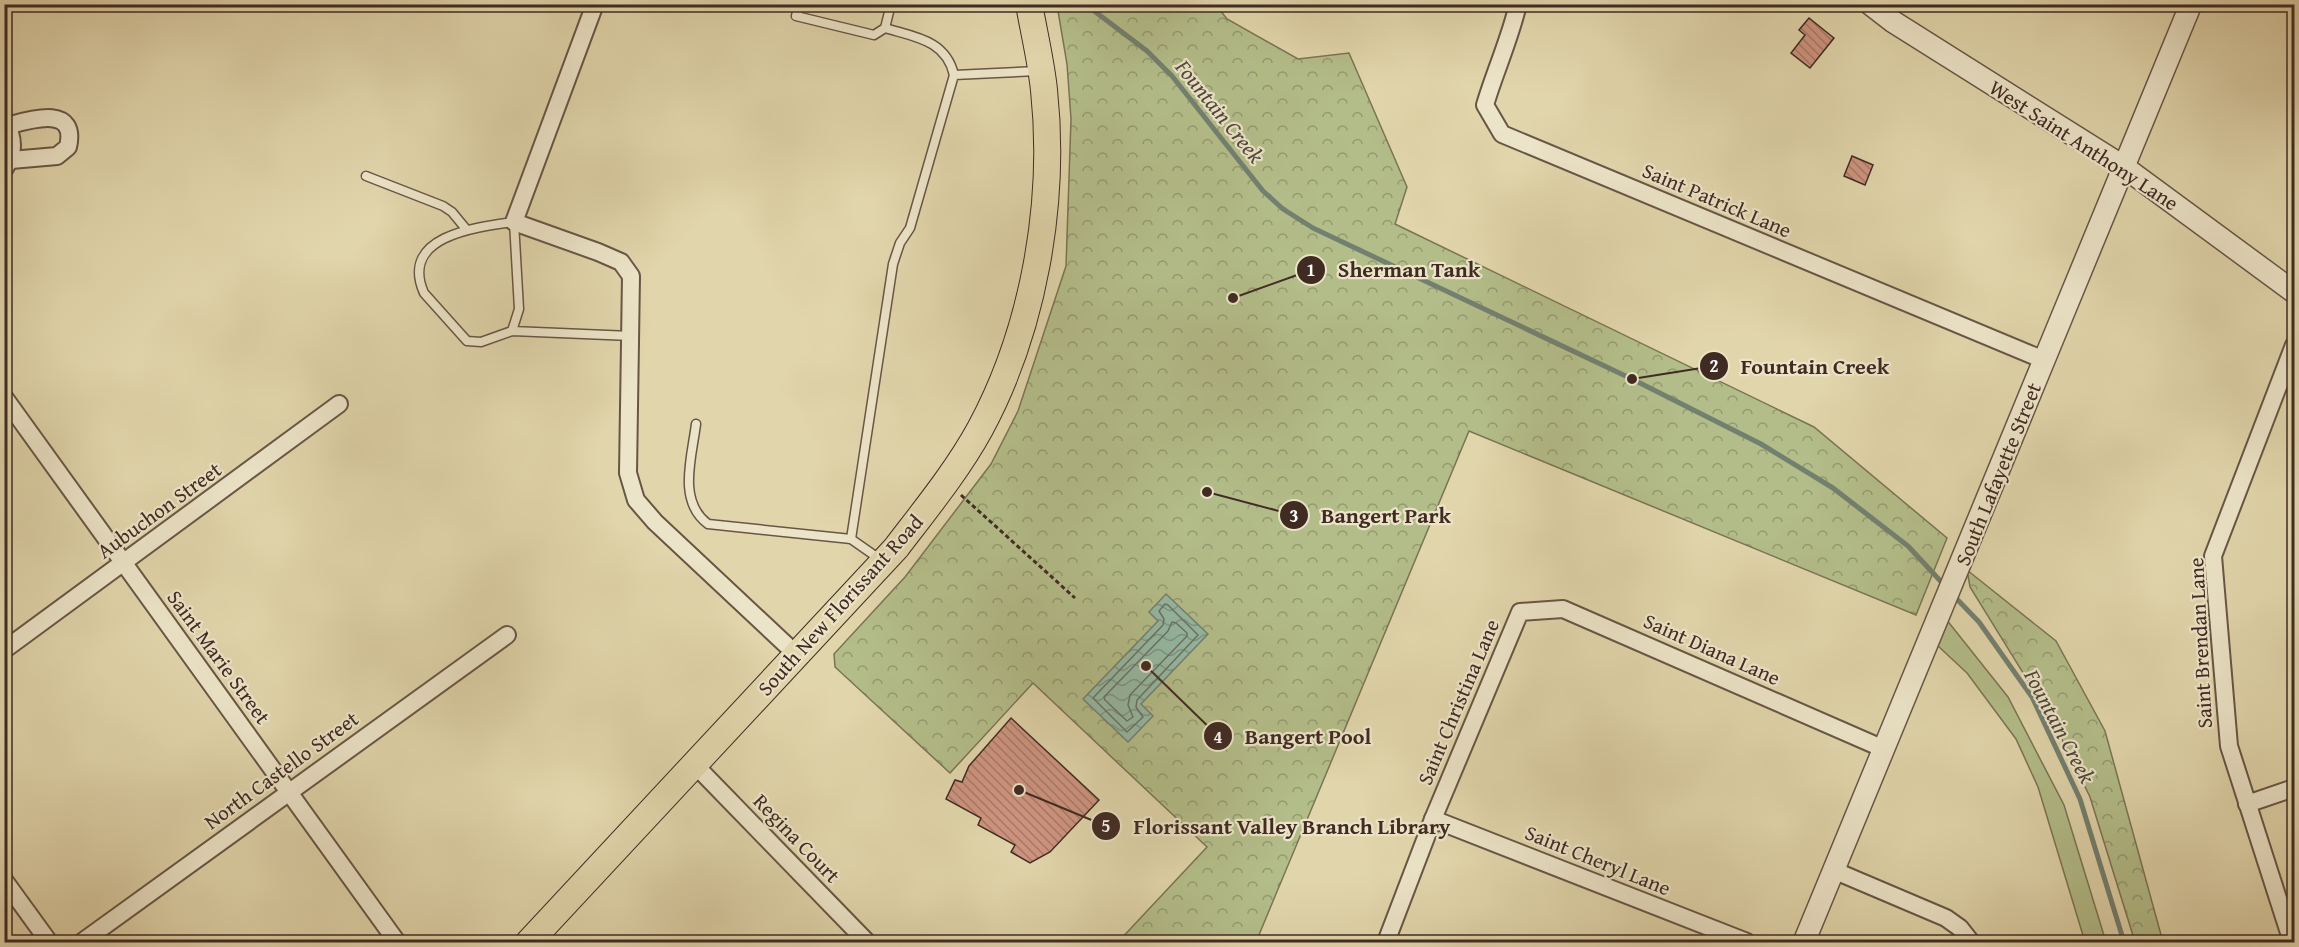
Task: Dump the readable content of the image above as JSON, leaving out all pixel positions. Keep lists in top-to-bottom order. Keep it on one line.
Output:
{"streets":{"main road":["South New Florissant Road"],"street":["West Saint Anthony Lane","Saint Patrick Lane","South Lafayette Street","Aubuchon Street","Saint Brendan Lane","Saint Diana Lane","Saint Marie Street","Saint Christina Lane","North Castello Street","Regina Court","Saint Cheryl Lane"]},"crossings":[["West Saint Anthony Lane","South Lafayette Street"],["Saint Patrick Lane","South Lafayette Street"],["South Lafayette Street","Saint Diana Lane"],["Aubuchon Street","Saint Marie Street"],["South New Florissant Road","Regina Court"],["Saint Diana Lane","Saint Christina Lane"],["Saint Marie Street","North Castello Street"],["Saint Christina Lane","Saint Cheryl Lane"]],"water":["Fountain Creek"],"places":["Sherman Tank","Fountain Creek","Bangert Park","Bangert Pool","Florissant Valley Branch Library"]}
